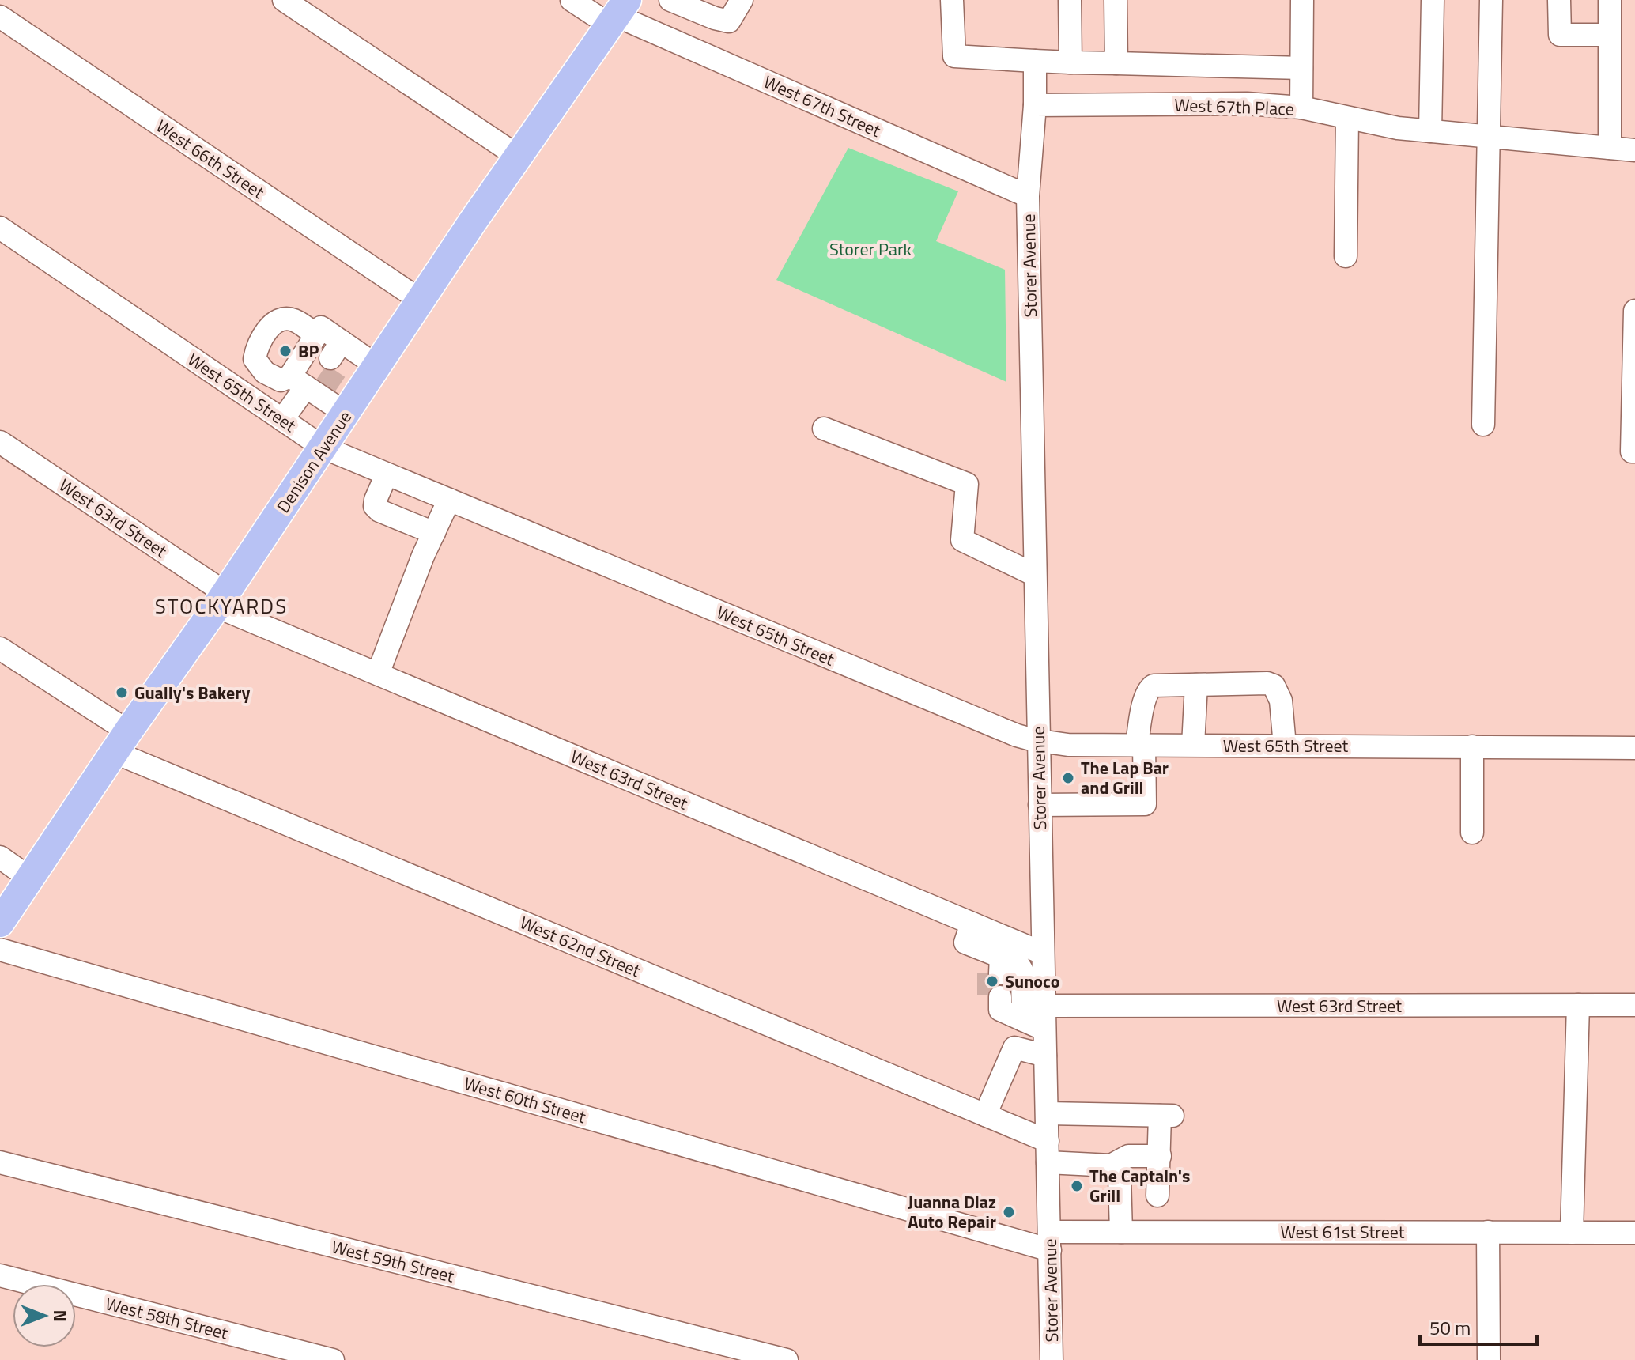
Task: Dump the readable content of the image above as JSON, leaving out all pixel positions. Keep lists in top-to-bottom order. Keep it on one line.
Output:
{"streets":{"main road":["Denison Avenue"],"street":["West 67th Street","West 67th Place","West 66th Street","Storer Avenue","West 65th Street","West 63rd Street","West 62nd Street","West 60th Street","West 61st Street","West 59th Street","West 58th Street"]},"crossings":[["West 67th Street","Storer Avenue"],["West 67th Street","Denison Avenue"],["West 66th Street","Denison Avenue"],["Storer Avenue","West 65th Street"],["Storer Avenue","West 63rd Street"],["Storer Avenue","West 62nd Street"],["Storer Avenue","West 60th Street"],["Storer Avenue","West 61st Street"],["West 65th Street","Denison Avenue"],["Denison Avenue","West 63rd Street"],["Denison Avenue","West 62nd Street"],["West 60th Street","West 61st Street"]],"districts":["STOCKYARDS"],"parks":["Storer Park"],"places":["BP","Gually's Bakery","The Lap Bar and Grill","Sunoco","The Captain's Grill","Juanna Diaz Auto Repair"],"scale_bar":"50 m","north":"right"}
